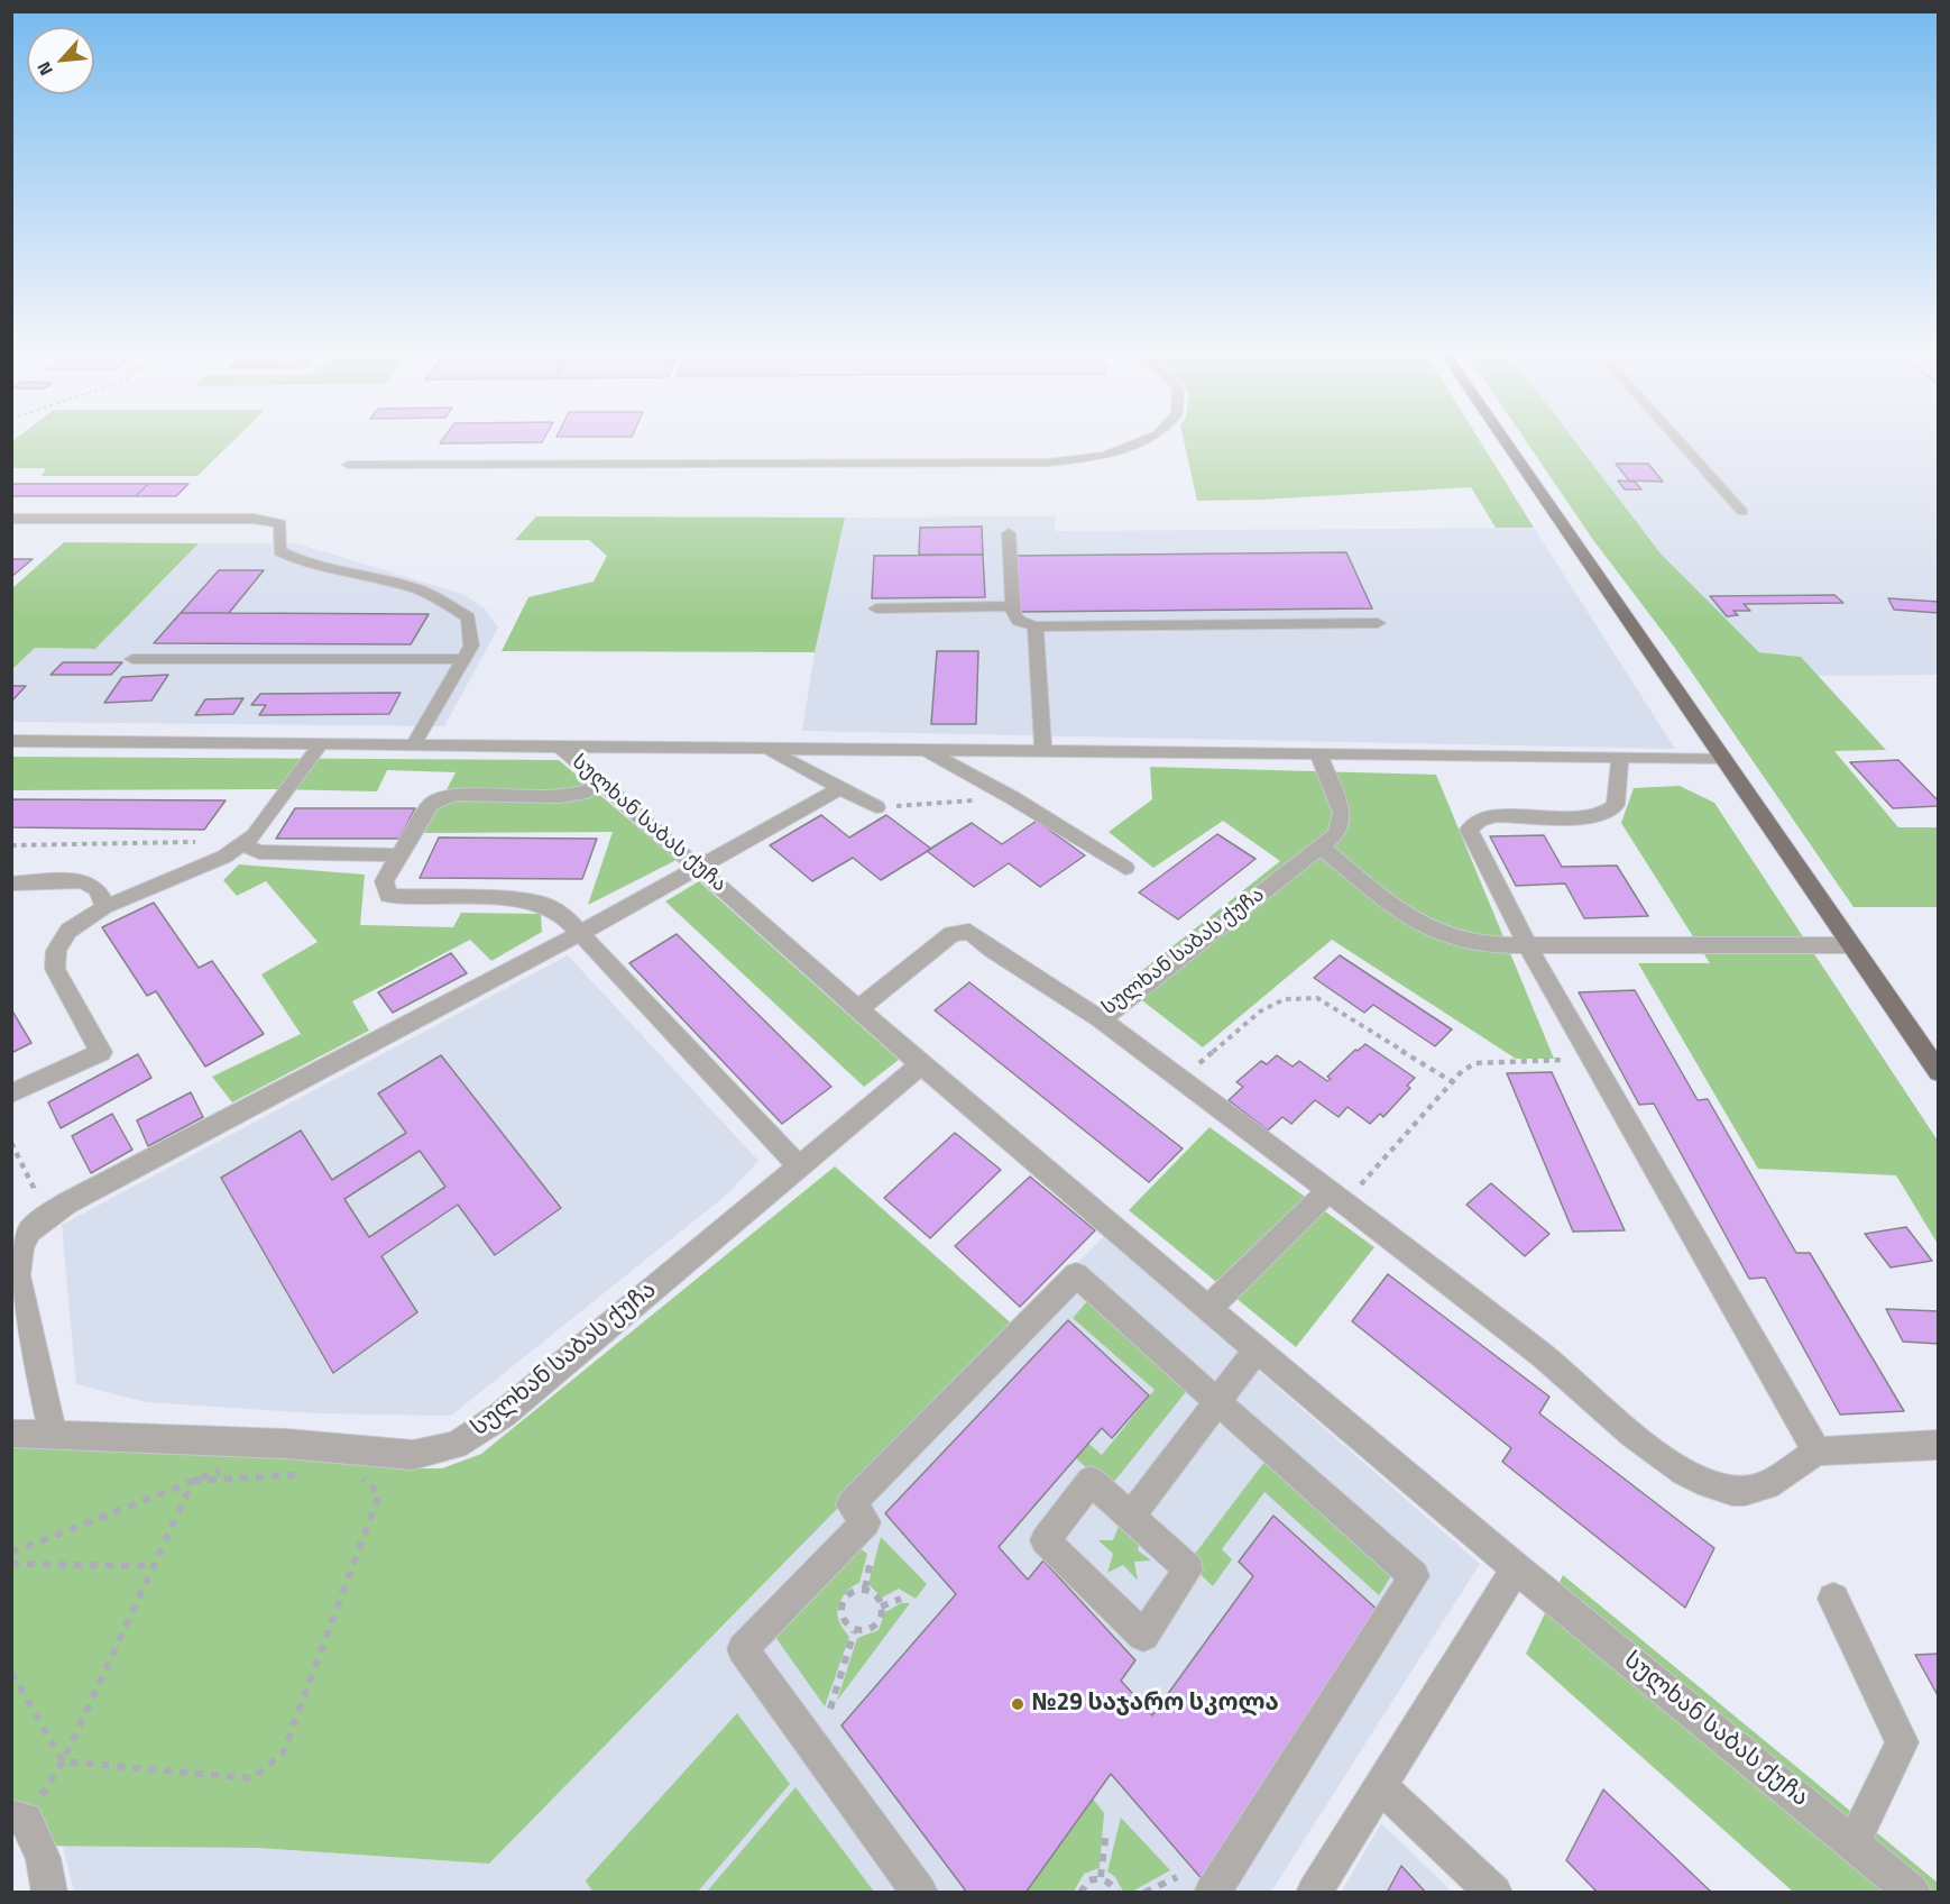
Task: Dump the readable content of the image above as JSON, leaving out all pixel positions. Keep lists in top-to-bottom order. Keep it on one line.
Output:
{"streets":{"street":["სულხან საბას ქუჩა"]},"places":["№29 საჯარო სკოლა"],"north":"bottom left"}
